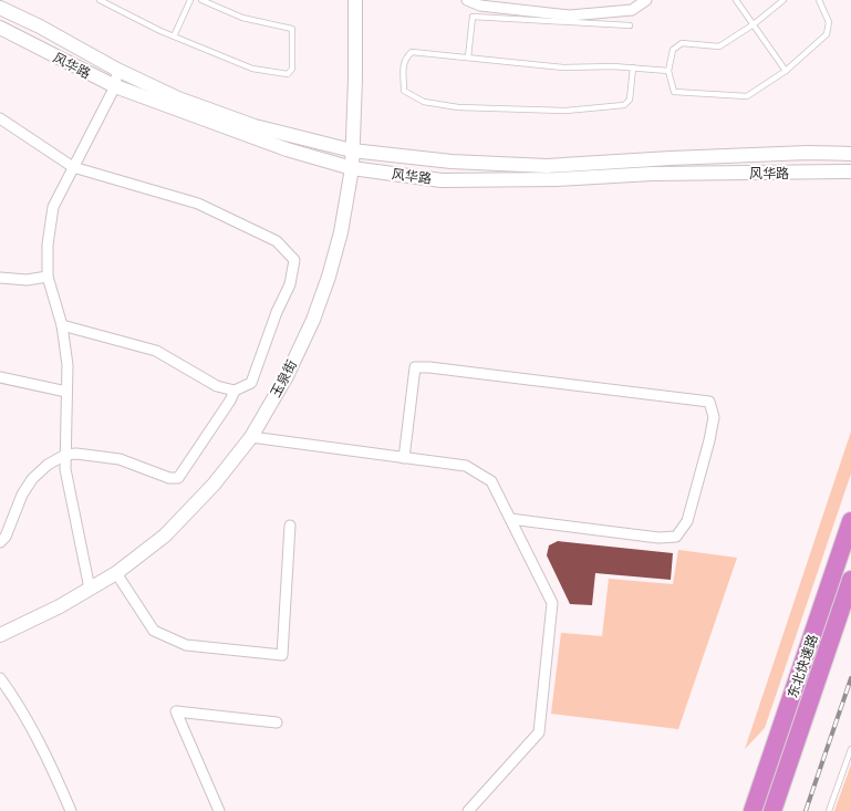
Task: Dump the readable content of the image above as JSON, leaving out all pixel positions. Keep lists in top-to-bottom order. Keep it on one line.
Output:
{"streets":{"highway":["东北快速路"],"street":["风华路","玉泉街"]},"crossings":[["风华路","玉泉街"]]}
